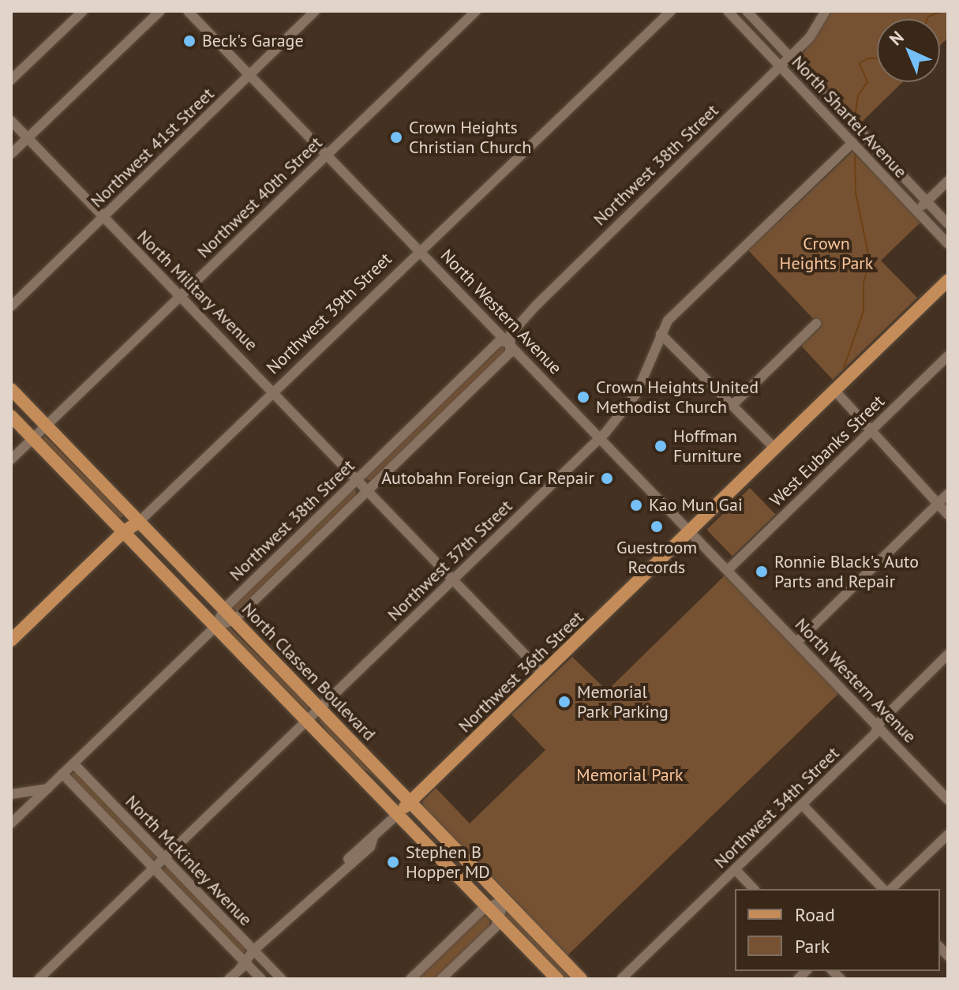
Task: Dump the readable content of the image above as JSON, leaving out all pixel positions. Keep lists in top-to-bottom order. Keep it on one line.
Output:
{"streets":{"main road":["Northwest 39th Street","North Classen Boulevard","Northwest 36th Street"],"street":["North Shartel Avenue","Northwest 41st Street","Northwest 38th Street","Northwest 40th Street","North Military Avenue","North Western Avenue","West Eubanks Street","Northwest 37th Street","Northwest 34th Street","North McKinley Avenue"]},"crossings":[["North Shartel Avenue","Northwest 38th Street"],["North Shartel Avenue","Northwest 37th Street"],["Northwest 41st Street","North Military Avenue"],["Northwest 41st Street","North Western Avenue"],["Northwest 38th Street","North Military Avenue"],["Northwest 38th Street","North Western Avenue"],["Northwest 38th Street","North Classen Boulevard"],["Northwest 38th Street","North McKinley Avenue"],["Northwest 40th Street","North Military Avenue"],["Northwest 40th Street","North Western Avenue"],["Northwest 40th Street","North Classen Boulevard"],["North Military Avenue","Northwest 39th Street"],["North Military Avenue","Northwest 37th Street"],["North Military Avenue","Northwest 36th Street"],["North Western Avenue","Northwest 39th Street"],["North Western Avenue","West Eubanks Street"],["North Western Avenue","Northwest 37th Street"],["North Western Avenue","Northwest 36th Street"],["North Western Avenue","Northwest 34th Street"],["Northwest 39th Street","North Classen Boulevard"],["Northwest 37th Street","North Classen Boulevard"],["Northwest 37th Street","North McKinley Avenue"],["North Classen Boulevard","Northwest 36th Street"],["Northwest 36th Street","North McKinley Avenue"]],"parks":["Crown Heights Park","Memorial Park"],"places":["Beck's Garage","Crown Heights Christian Church","Crown Heights United Methodist Church","Hoffman Furniture","Autobahn Foreign Car Repair","Kao Mun Gai","Guestroom Records","Ronnie Black's Auto Parts and Repair","Memorial Park Parking","Stephen B Hopper MD"],"legend":["Road","Park"],"north":"top left"}
